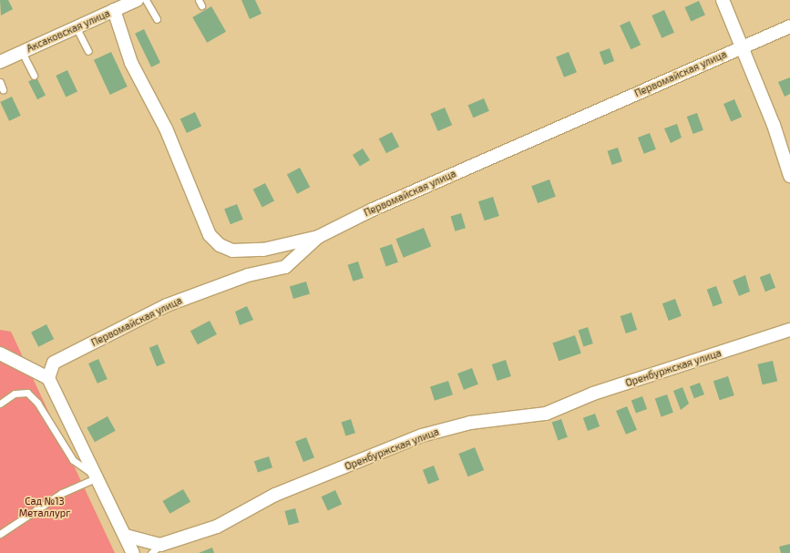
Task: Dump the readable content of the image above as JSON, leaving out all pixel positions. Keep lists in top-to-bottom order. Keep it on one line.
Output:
{"streets":{"street":["Аксаковская улица","Первомайская улица","Оренбуржская улица"]},"parks":["Сад №13 Металлург"]}
